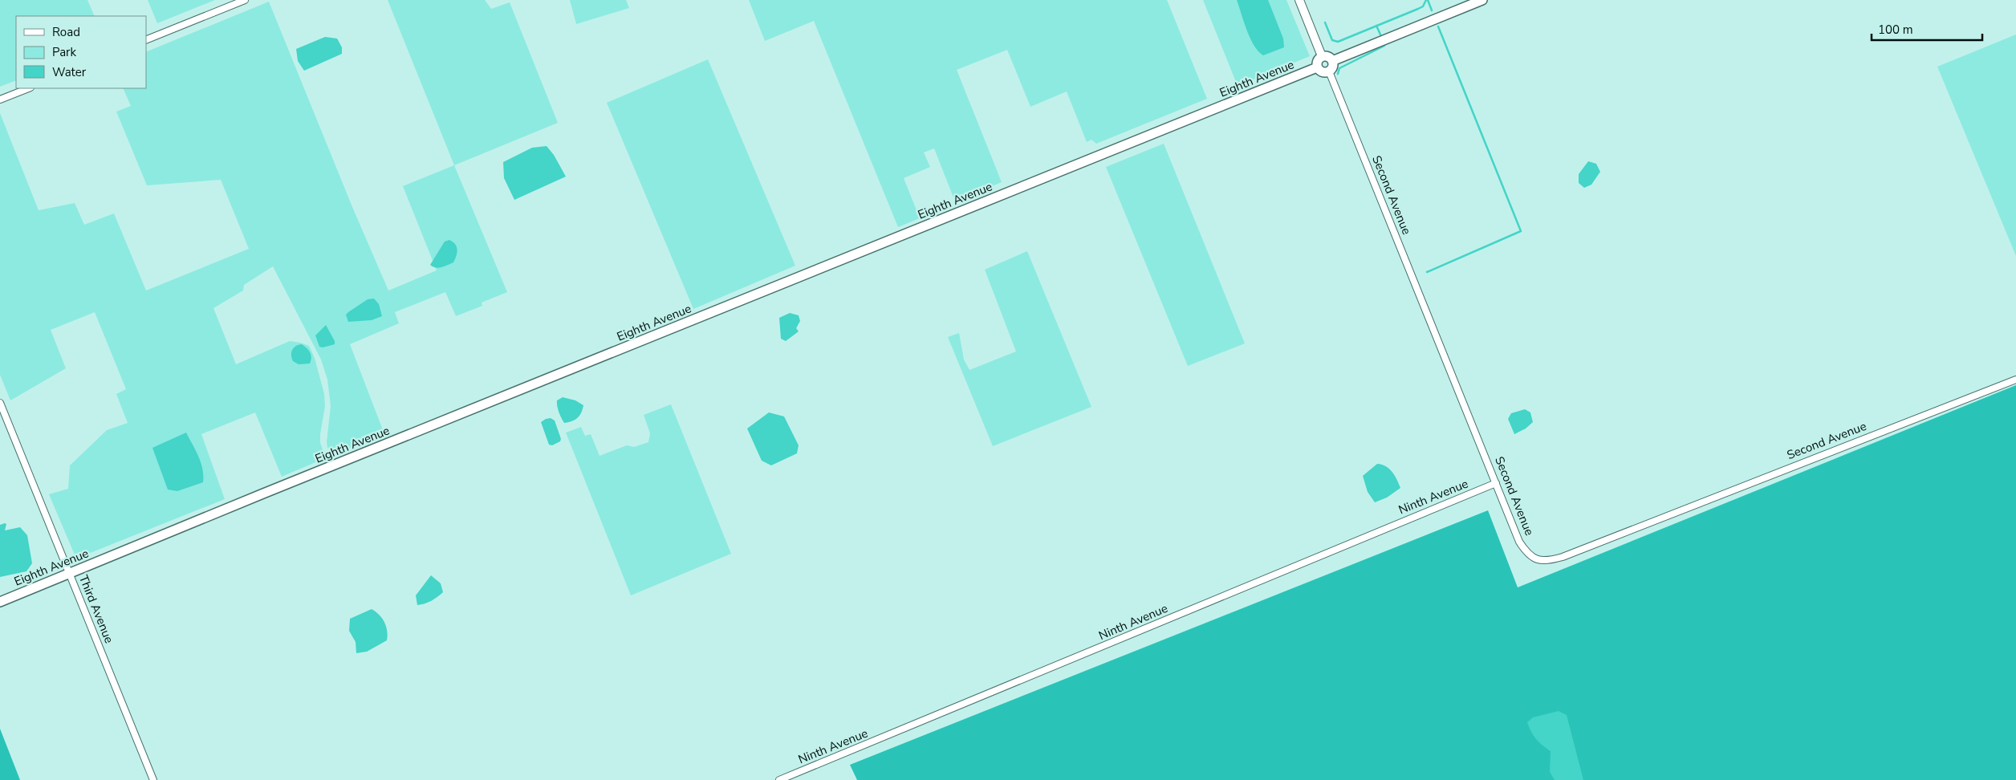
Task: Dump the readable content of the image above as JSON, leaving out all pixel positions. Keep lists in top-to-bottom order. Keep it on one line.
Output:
{"streets":{"main road":["Eighth Avenue"],"street":["Second Avenue","Ninth Avenue","Third Avenue"]},"crossings":[["Eighth Avenue","Second Avenue"],["Eighth Avenue","Third Avenue"],["Second Avenue","Ninth Avenue"]],"legend":["Road","Park","Water"],"scale_bar":"100 m"}
